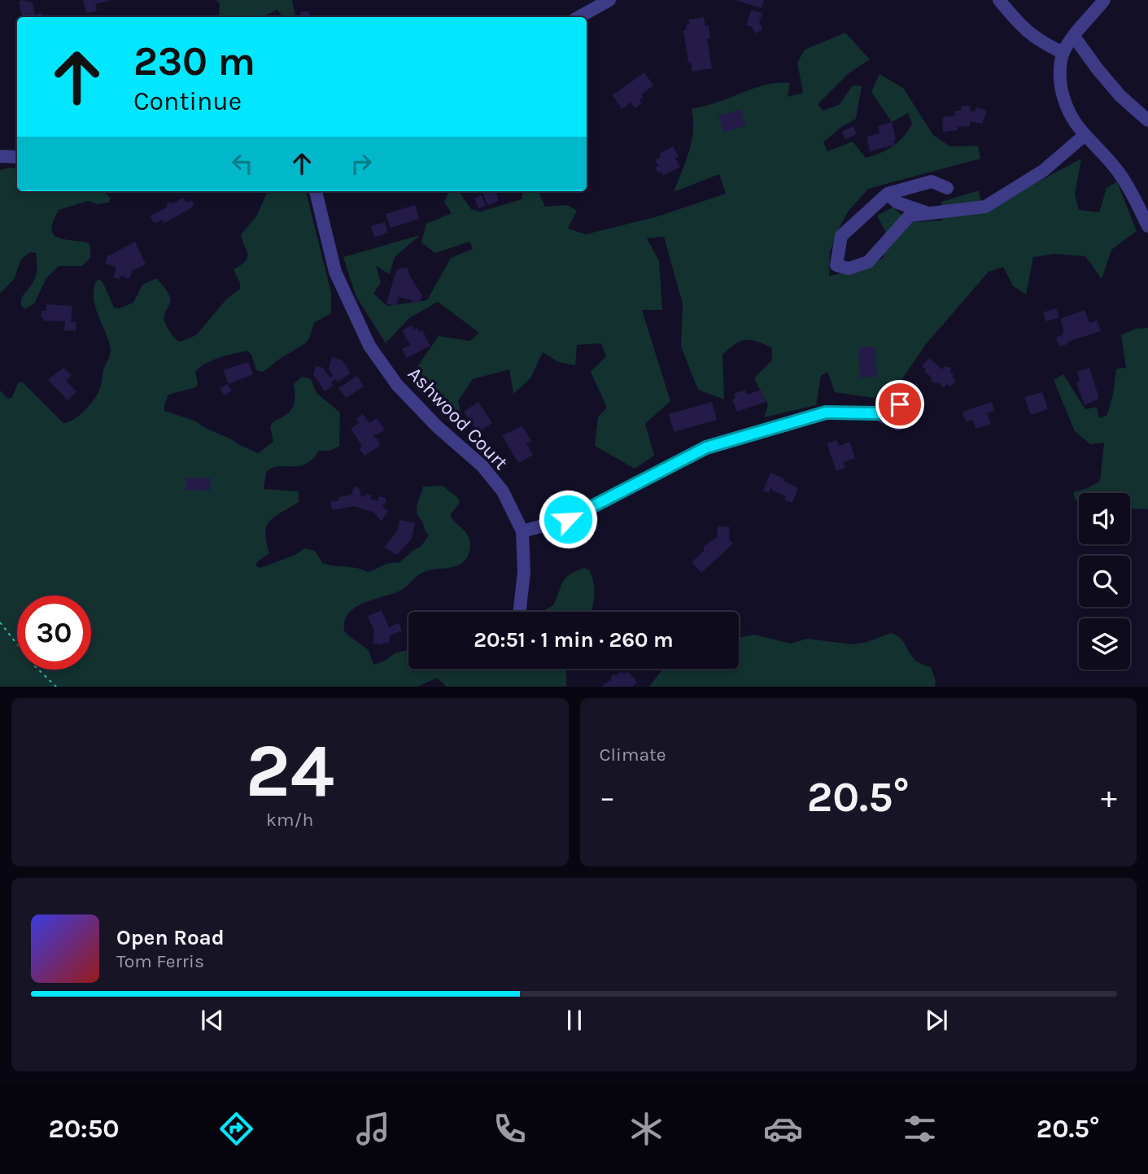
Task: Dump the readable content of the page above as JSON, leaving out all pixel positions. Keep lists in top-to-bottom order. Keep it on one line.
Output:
{"streets":{"street":["Ashwood Court"]},"page":{"turn":["230 m","Continue"],"limit":"30","trip":"20:51 · 1 min · 260 m","tile":[["24","km/h"],"Climate"],"heat":["−","20.5°","+"],"song":["Open Road","Tom Ferris"],"tabs":["20:50","20.5°"]}}
